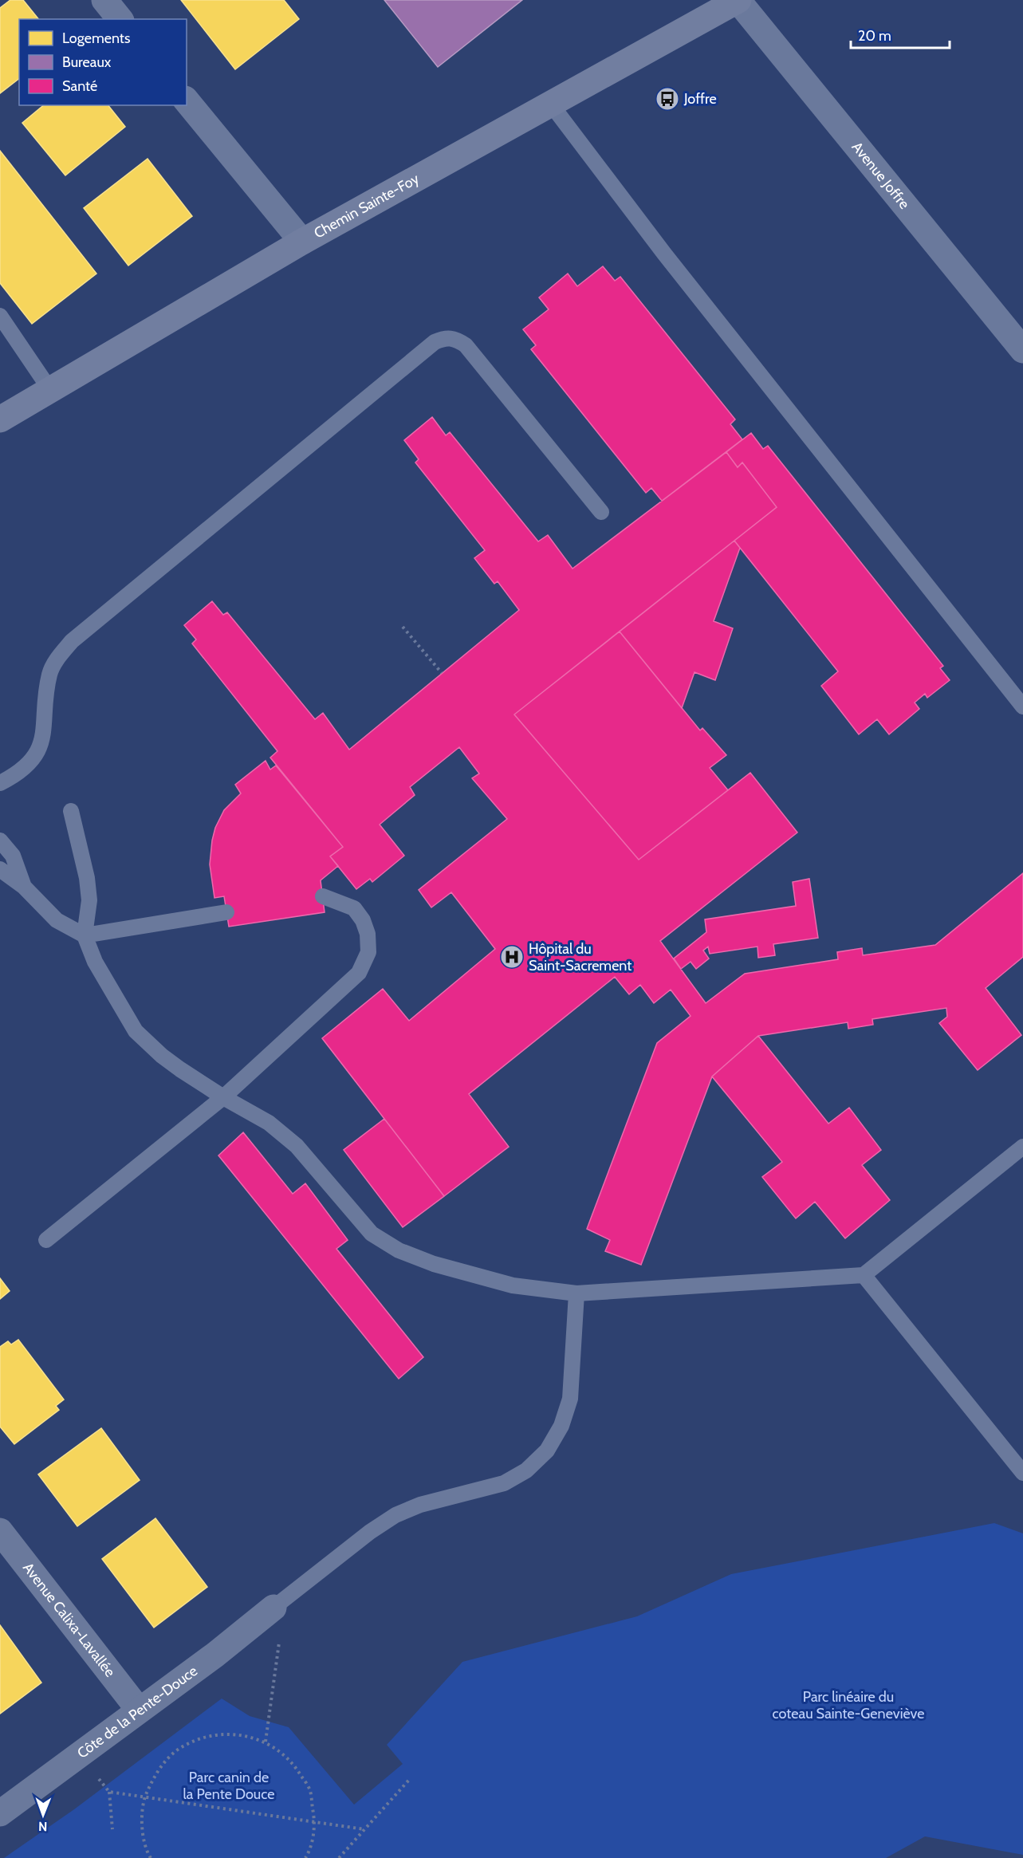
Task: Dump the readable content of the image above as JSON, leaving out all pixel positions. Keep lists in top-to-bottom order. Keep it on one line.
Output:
{"streets":{"main road":["Chemin Sainte-Foy"],"street":["Avenue Joffre","Avenue Calixa-Lavallée","Côte de la Pente-Douce"]},"crossings":[["Avenue Joffre","Chemin Sainte-Foy"],["Avenue Calixa-Lavallée","Côte de la Pente-Douce"]],"parks":["Parc linéaire du coteau Sainte-Geneviève","Parc canin de la Pente Douce"],"places":{"bus stop":["Joffre"],"hospital":["Hôpital du Saint-Sacrement"]},"legend":["Logements","Bureaux","Santé"],"scale_bar":"20 m","north":"bottom"}
